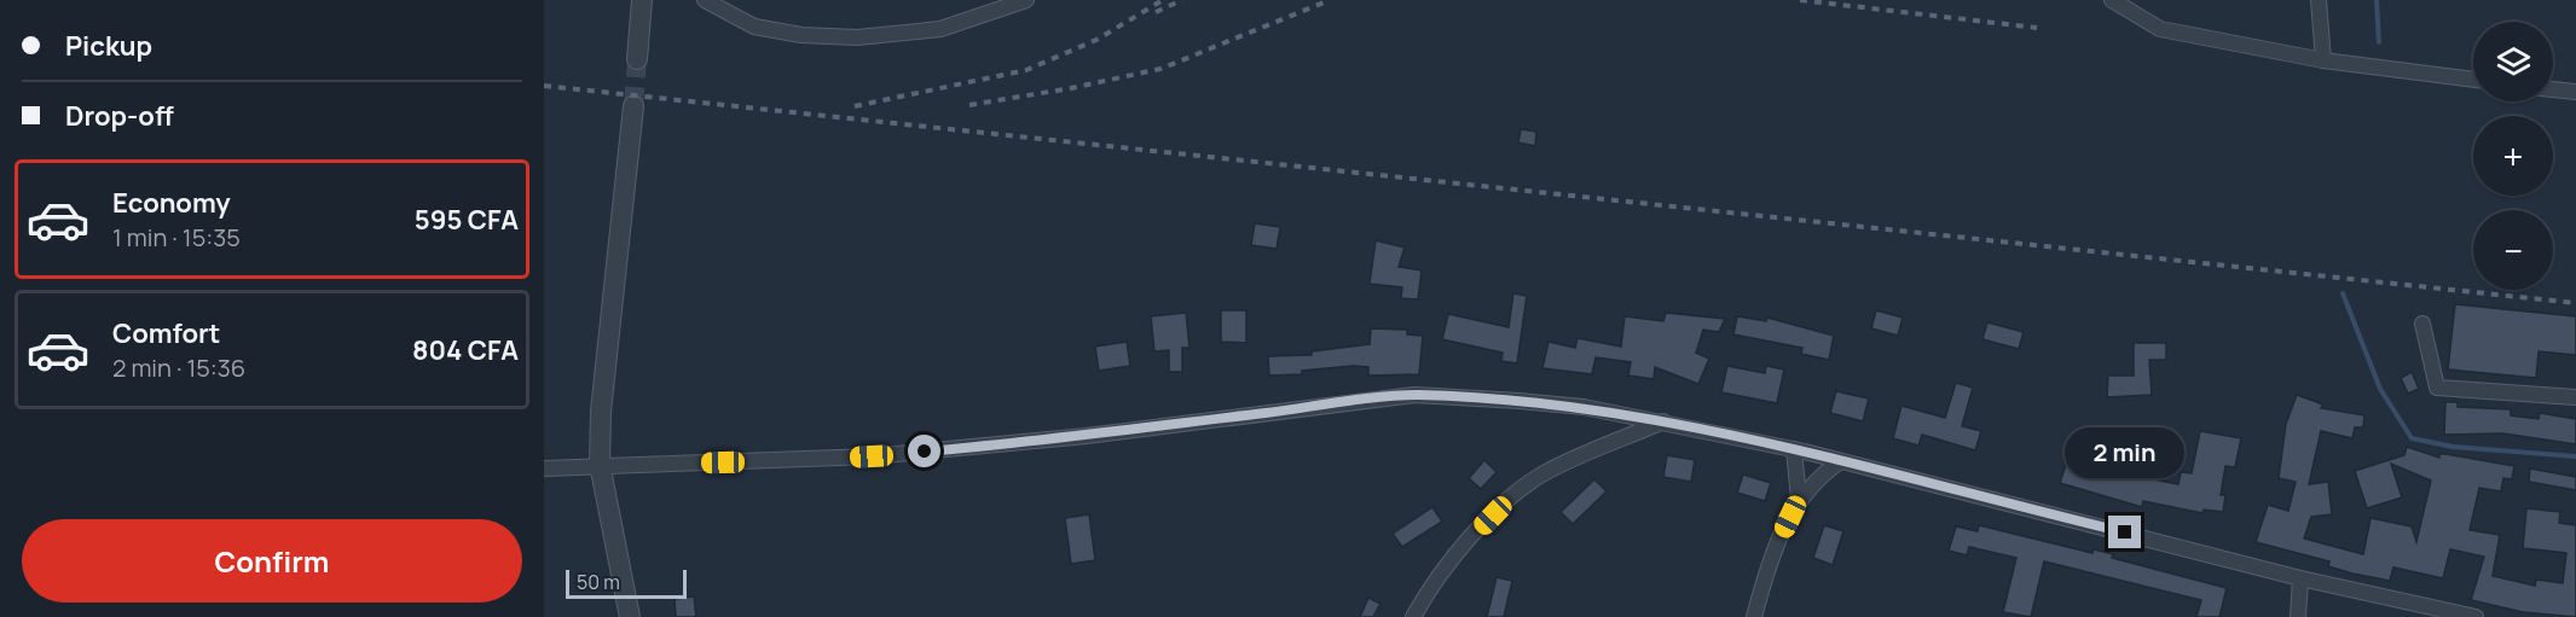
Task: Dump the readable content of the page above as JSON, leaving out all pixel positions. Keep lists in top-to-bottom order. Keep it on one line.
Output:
{"scale_bar":"50 m","page":{"banner":["Pickup","Drop-off"],"map_buttons":["+","−"],"list":[{"name":"Economy","note":"1 min · 15:35","value":"595 CFA"},{"name":"Comfort","note":"2 min · 15:36","value":"804 CFA"}],"bubble":"2 min","buttons":"Confirm","scale":"50 m"}}
